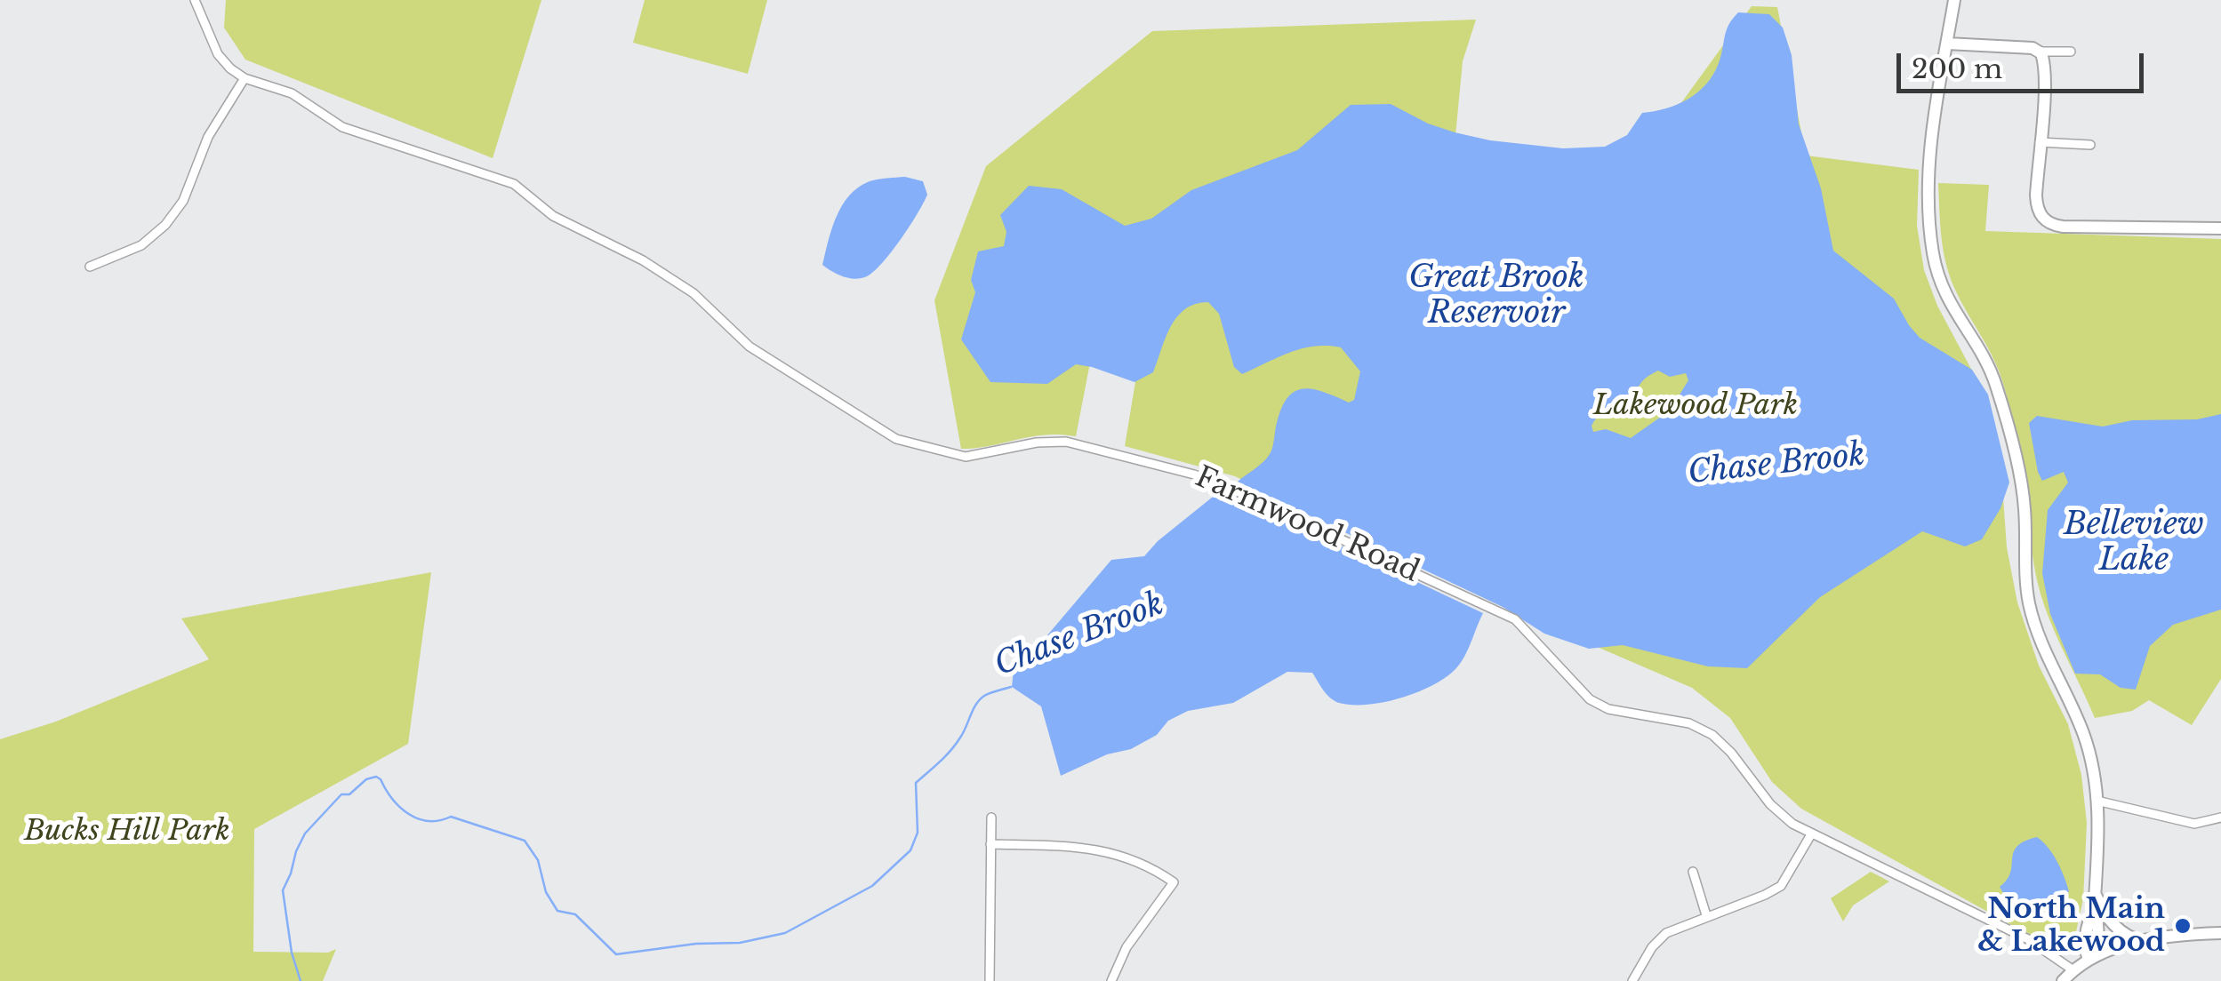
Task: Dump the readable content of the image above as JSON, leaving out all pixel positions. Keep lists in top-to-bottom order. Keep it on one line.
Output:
{"streets":{"street":["Farmwood Road"]},"water":["Great Brook Reservoir","Chase Brook","Belleview Lake"],"parks":["Lakewood Park","Bucks Hill Park"],"places":["North Main & Lakewood"],"scale_bar":"200 m"}
